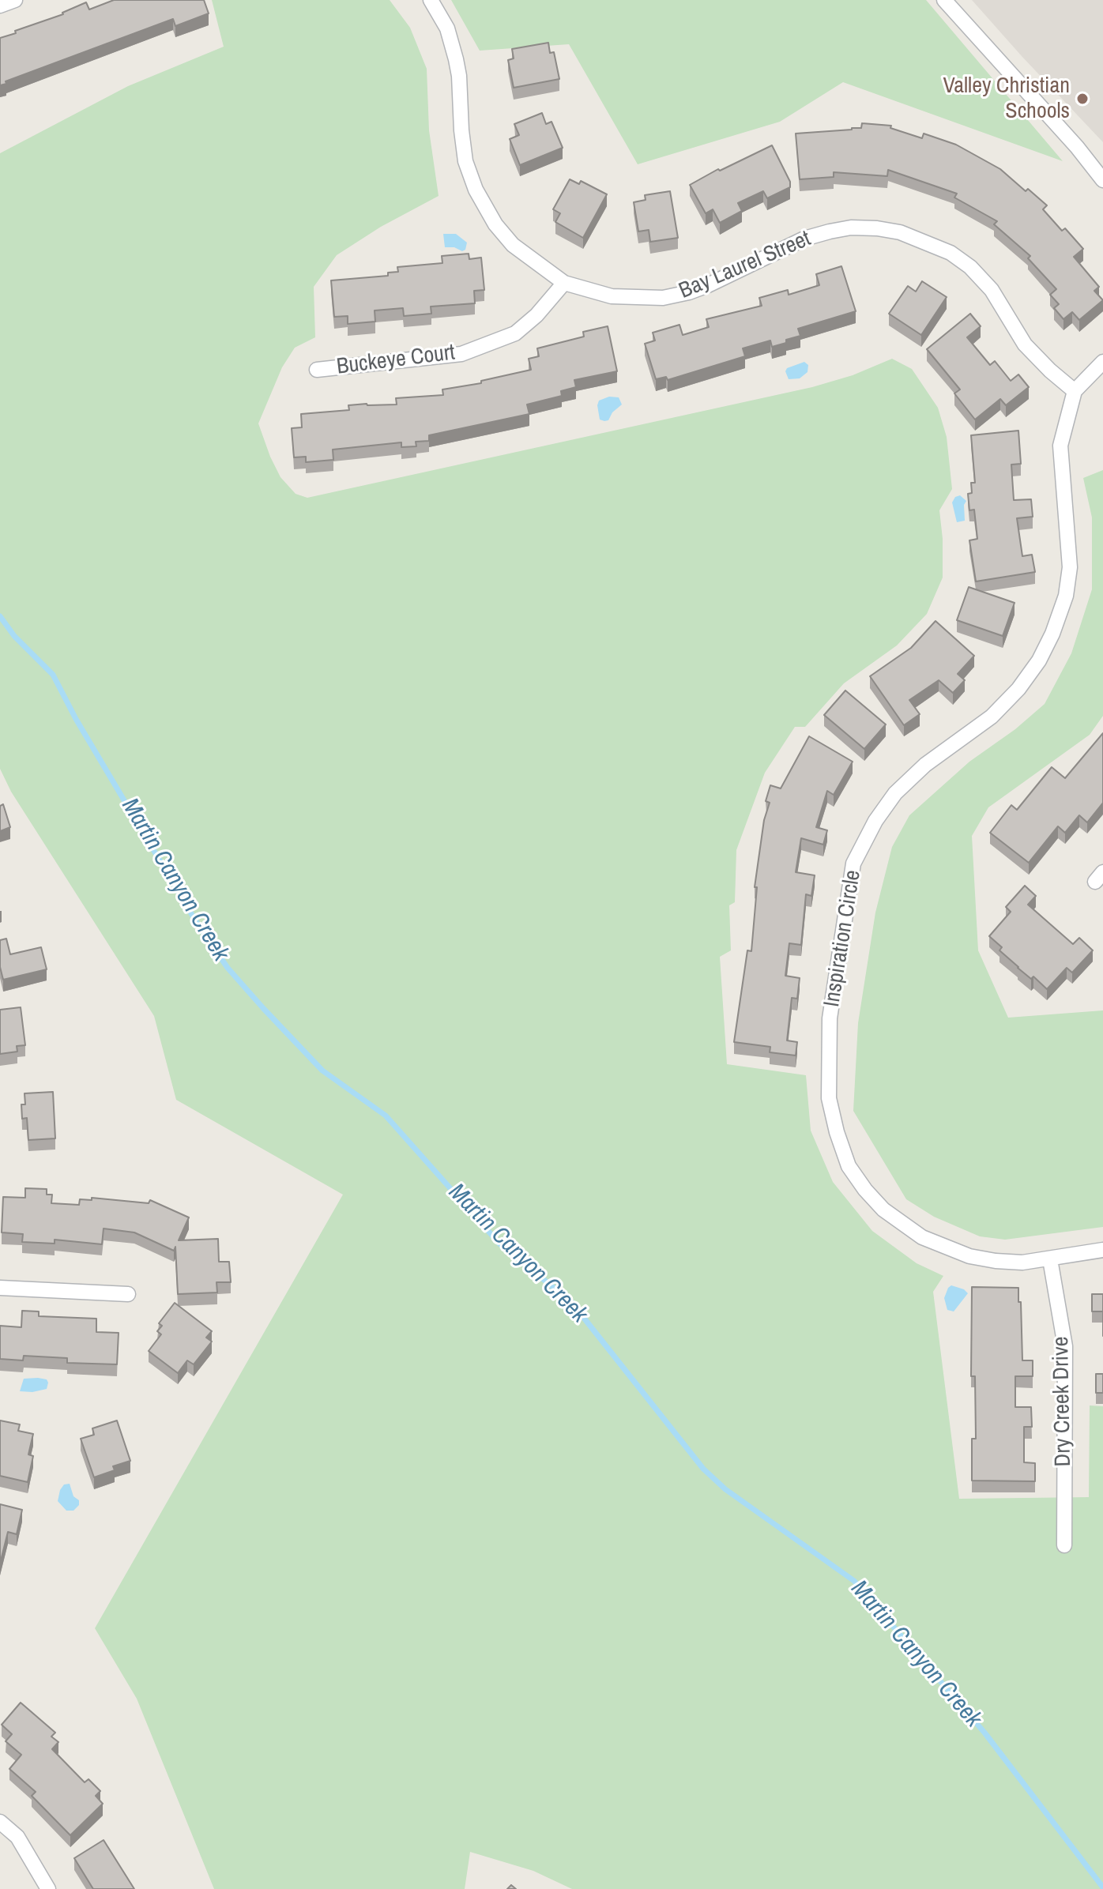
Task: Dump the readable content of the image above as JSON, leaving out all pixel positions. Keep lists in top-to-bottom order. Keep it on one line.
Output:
{"streets":{"street":["Bay Laurel Street","Buckeye Court","Inspiration Circle","Dry Creek Drive"]},"crossings":[["Bay Laurel Street","Buckeye Court"],["Bay Laurel Street","Inspiration Circle"],["Inspiration Circle","Dry Creek Drive"]],"water":["Martin Canyon Creek"],"places":["Valley Christian Schools"]}
